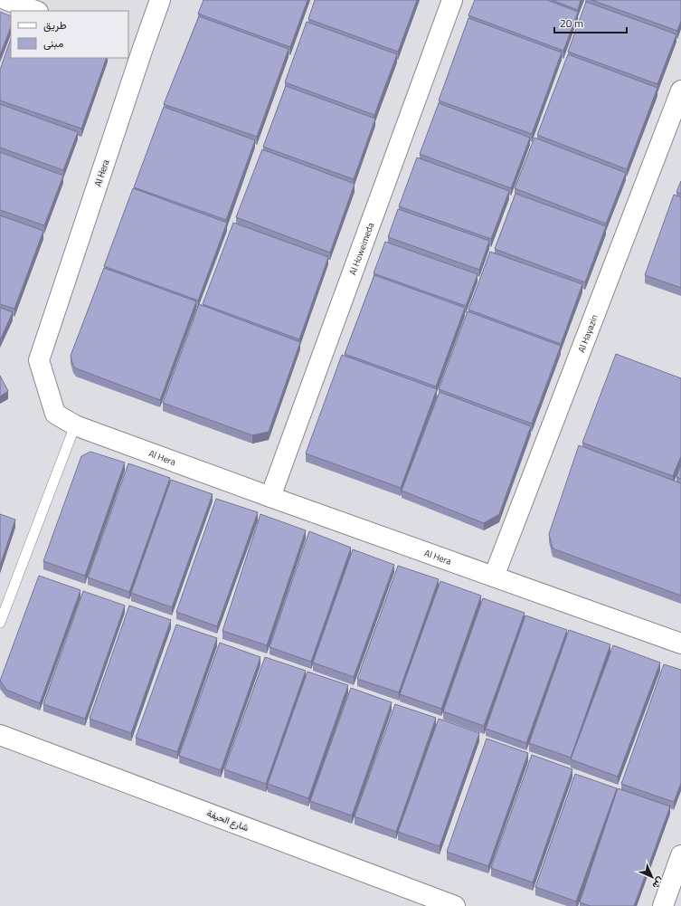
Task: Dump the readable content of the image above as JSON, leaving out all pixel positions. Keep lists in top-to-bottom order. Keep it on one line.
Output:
{"streets":{"street":["Al Hera","Al Howeimeda","Al Hayazin","شارع الحيفة"]},"crossings":[["Al Hera","Al Howeimeda"],["Al Hera","Al Hayazin"]],"legend":["طريق","مبنى"],"scale_bar":"20 m","north":"bottom right"}
